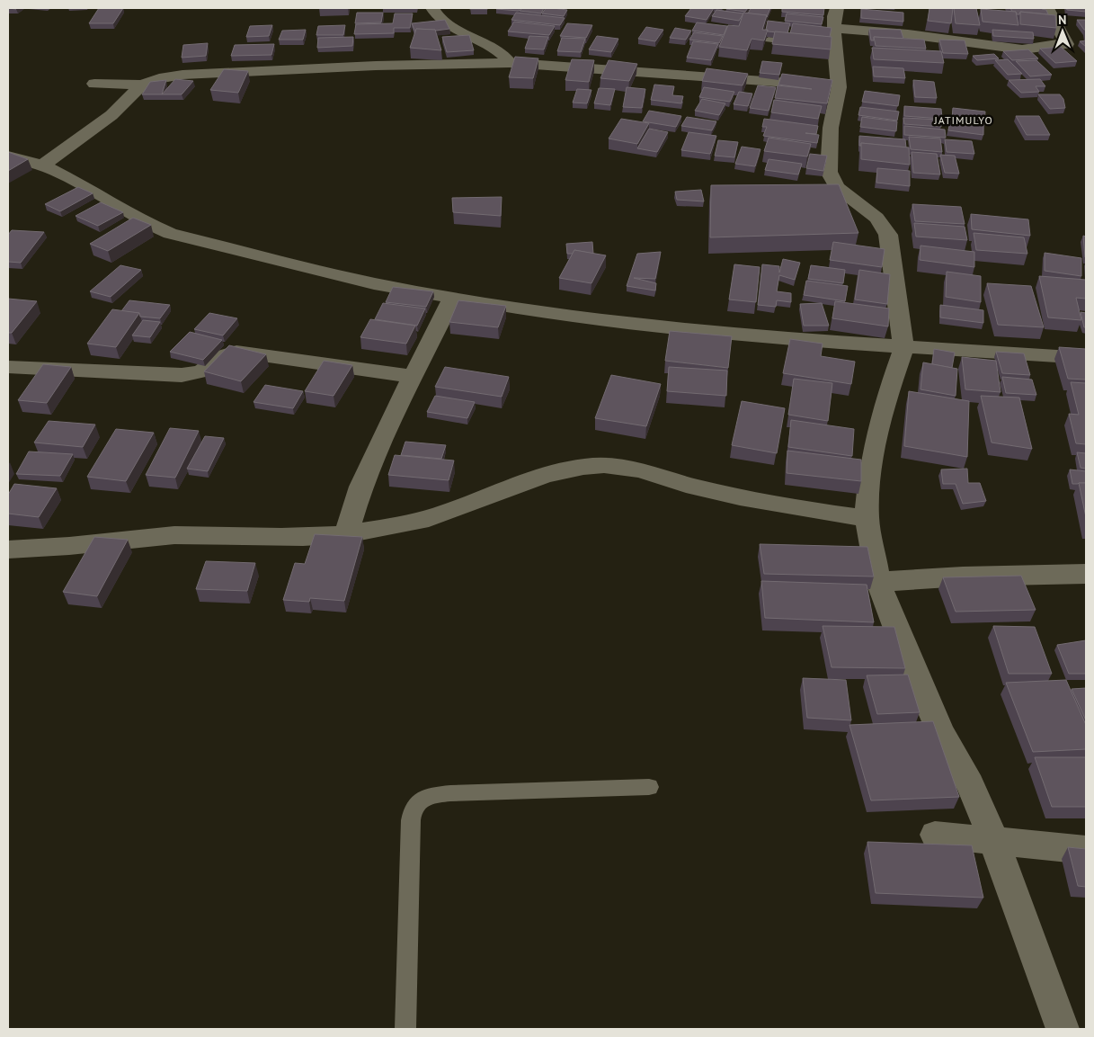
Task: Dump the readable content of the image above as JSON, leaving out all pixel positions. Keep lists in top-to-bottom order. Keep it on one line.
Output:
{"districts":["JATIMULYO"],"north":"top"}
